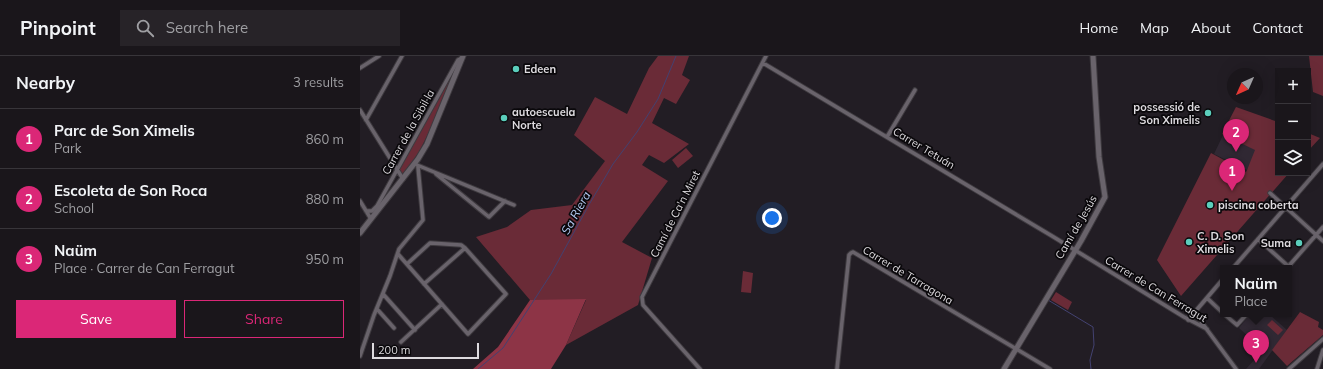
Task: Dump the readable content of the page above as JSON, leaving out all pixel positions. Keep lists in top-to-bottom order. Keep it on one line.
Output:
{"streets":{"street":["Carrer de la Sibil·la","Carrer Tetuán","Camí de Ca'n Miret","Camí de Jesús","Carrer de Tarragona","Carrer de Can Ferragut"]},"crossings":[["Carrer Tetuán","Camí de Ca'n Miret"],["Carrer Tetuán","Camí de Jesús"],["Carrer Tetuán","Carrer de Can Ferragut"],["Camí de Jesús","Carrer de Tarragona"],["Camí de Jesús","Carrer de Can Ferragut"]],"water":["Sa Riera"],"places":["Edeen","possessió de Son Ximelis","autoescuela Norte","piscina coberta","C. D. Son Ximelis","Suma"],"scale_bar":"200 m","north":"bottom left","page":{"header":"Pinpoint","search":"Search here","nav":["Home","Map","About","Contact"],"heading":["Nearby","3 results"],"map_buttons":["+","−"],"list":[{"mark":"1","name":"Parc de Son Ximelis","note":"Park","value":"860 m"},{"mark":"2","name":"Escoleta de Son Roca","note":"School","value":"880 m"},{"mark":"3","name":"Naüm","note":"Place · Carrer de Can Ferragut","value":"950 m"}],"pins":["2","1","3"],"popup":["Naüm","Place"],"buttons":["Save","Share"],"scale":"200 m"}}
